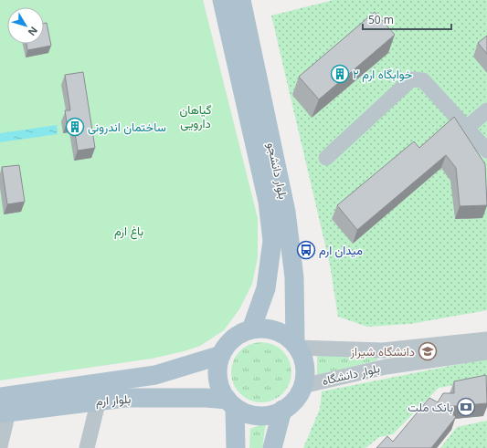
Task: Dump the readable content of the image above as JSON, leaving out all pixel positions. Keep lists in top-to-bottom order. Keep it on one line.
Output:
{"streets":{"main road":["بلوار دانشجو","بلوار ارم"],"street":["بلوار دانشگاه"]},"crossings":[["بلوار دانشجو","بلوار دانشگاه"],["بلوار دانشجو","بلوار ارم"],["بلوار دانشگاه","بلوار ارم"]],"parks":["گیاهان دارویی","باغ ارم"],"places":{"building":["خوابگاه ارم ۲","ساختمان اندرونی"],"bus stop":["میدان ارم"],"school or university":["دانشگاه شیراز"],"bank":["بانک ملت"]},"scale_bar":"50 m","north":"bottom right"}
